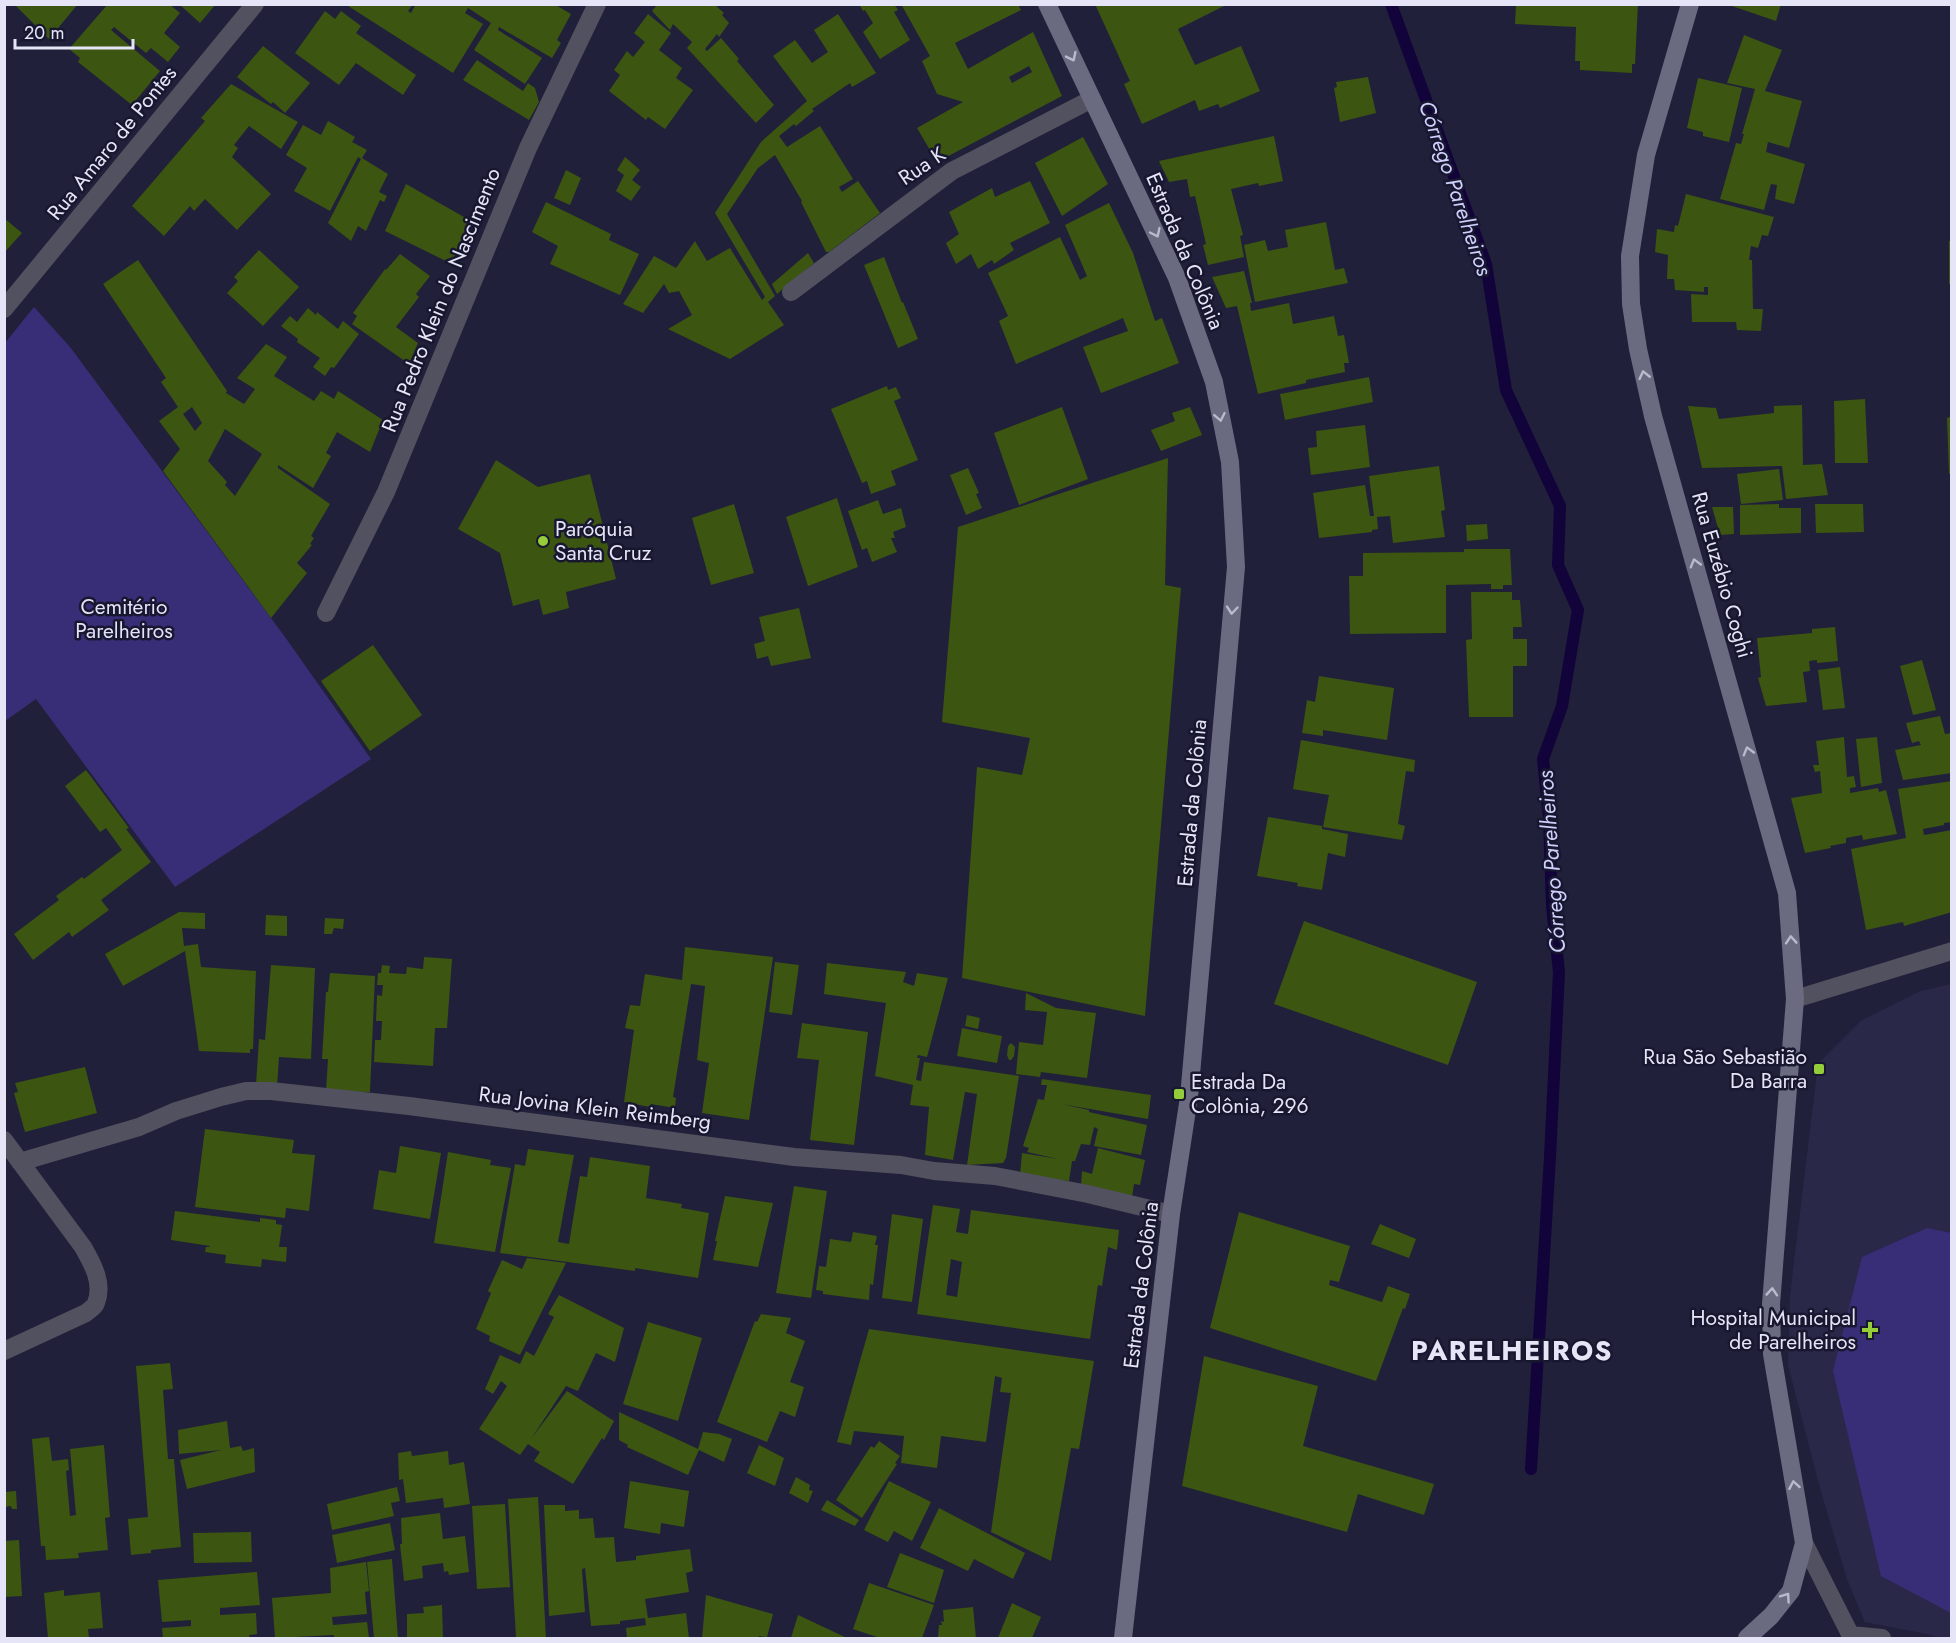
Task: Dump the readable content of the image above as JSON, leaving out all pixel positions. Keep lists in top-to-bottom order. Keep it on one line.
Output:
{"streets":{"main road":["Estrada da Colônia","Rua Euzébio Coghi"],"street":["Rua Amaro de Pontes","Rua K","Rua Pedro Klein do Nascimento","Rua Jovina Klein Reimberg"]},"crossings":[["Rua K","Estrada da Colônia"],["Estrada da Colônia","Rua Jovina Klein Reimberg"]],"one_way":["Estrada da Colônia","Rua Euzébio Coghi"],"districts":["PARELHEIROS"],"water":["Córrego Parelheiros"],"parks":["Cemitério Parelheiros"],"places":{"other":["Paróquia Santa Cruz"],"transit":["Rua São Sebastião Da Barra","Estrada Da Colônia, 296"],"health":["Hospital Municipal de Parelheiros"]},"scale_bar":"20 m"}
